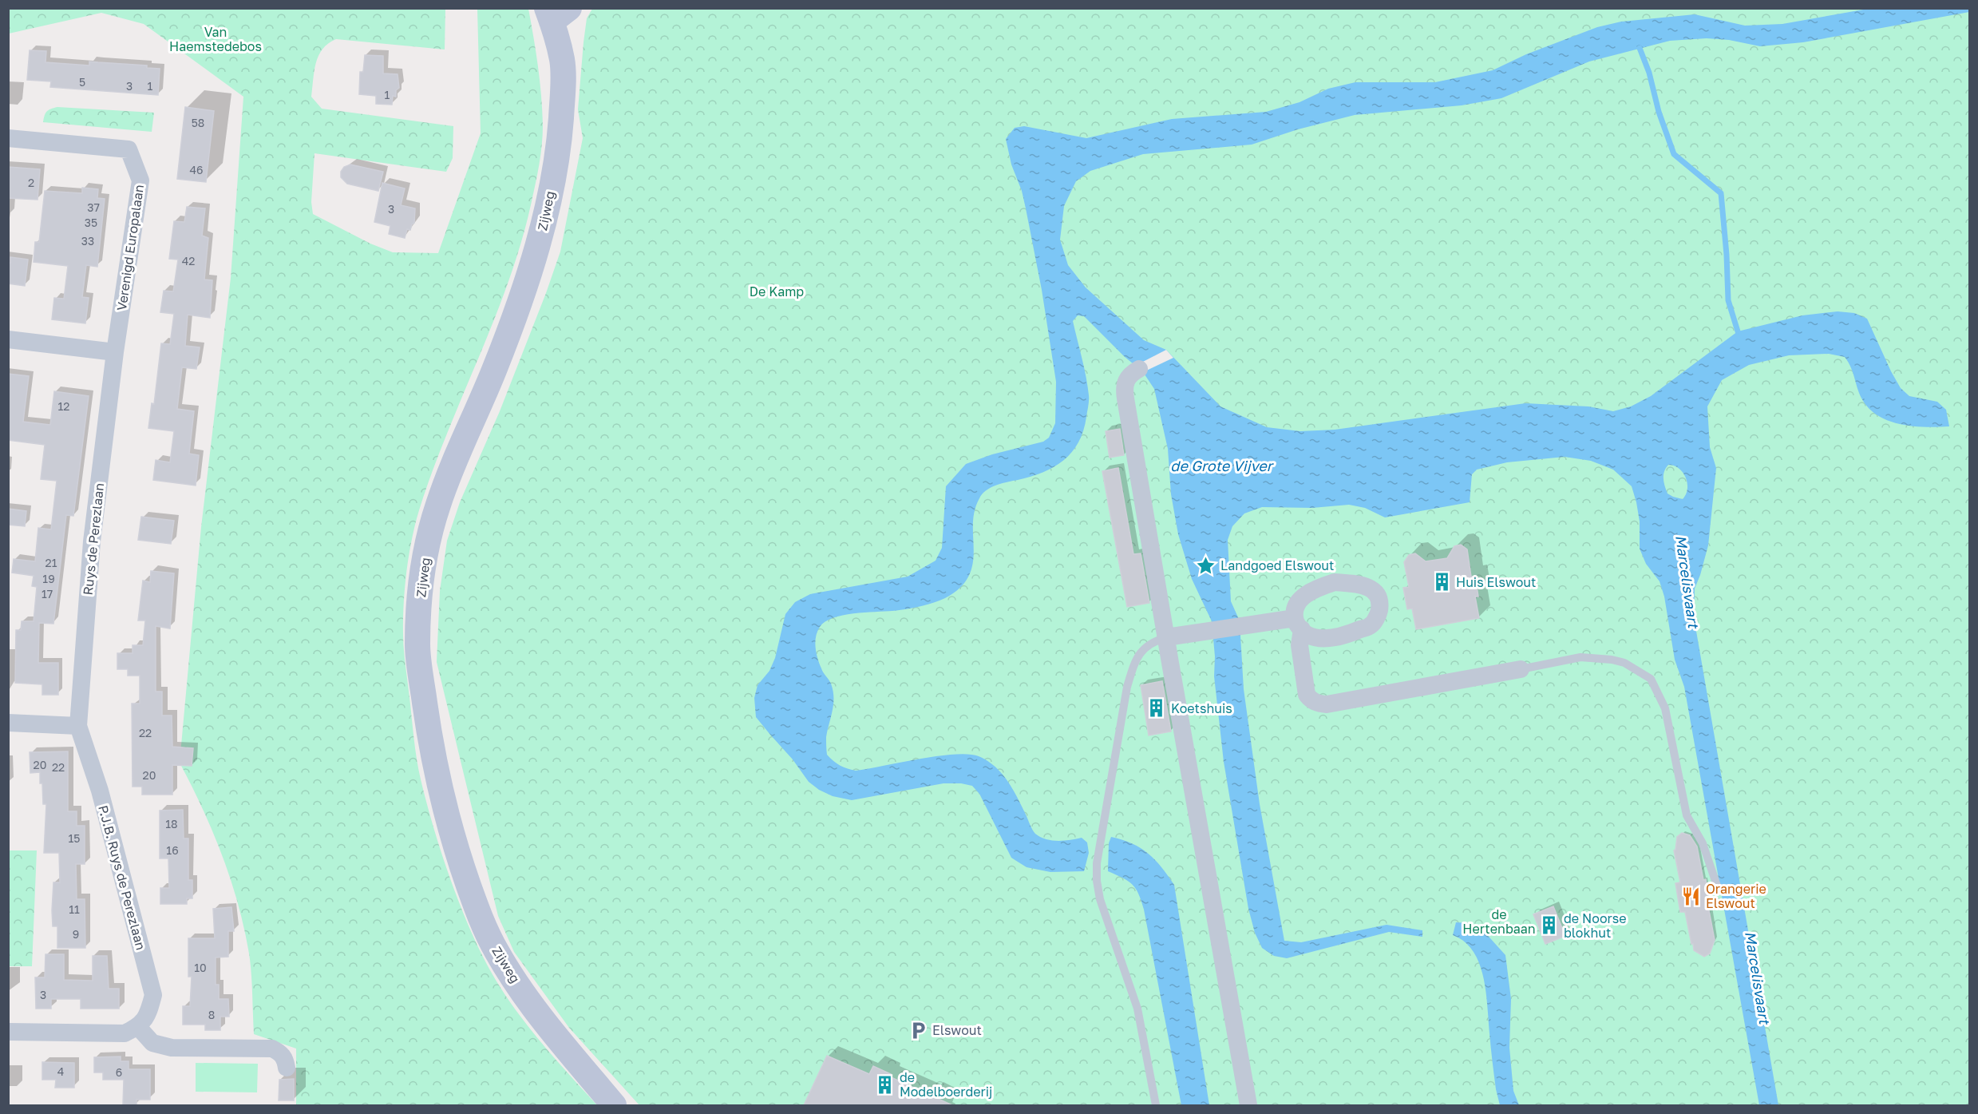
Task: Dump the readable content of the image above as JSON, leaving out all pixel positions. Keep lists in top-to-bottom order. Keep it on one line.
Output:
{"streets":{"street":["Zijweg","Verenigd Europalaan","Ruys de Perezlaan","P.J.B. Ruys de Perezlaan"]},"crossings":[["Verenigd Europalaan","Ruys de Perezlaan"],["Ruys de Perezlaan","P.J.B. Ruys de Perezlaan"]],"water":["de Grote Vijver","Marcelisvaart"],"parks":["Van Haemstedebos","De Kamp","de Hertenbaan"],"places":{"place":["Landgoed Elswout"],"building":["Huis Elswout","Koetshuis","de Noorse blokhut","de Modelboerderij"],"restaurant":["Orangerie Elswout"],"parking":["Elswout"]},"house_numbers":["5","3","1","1","58","46","2","37","3","35","33","42","12","21","19","17","22","20","22","20","18","15","16","11","9","10","3","8","4","6"]}
